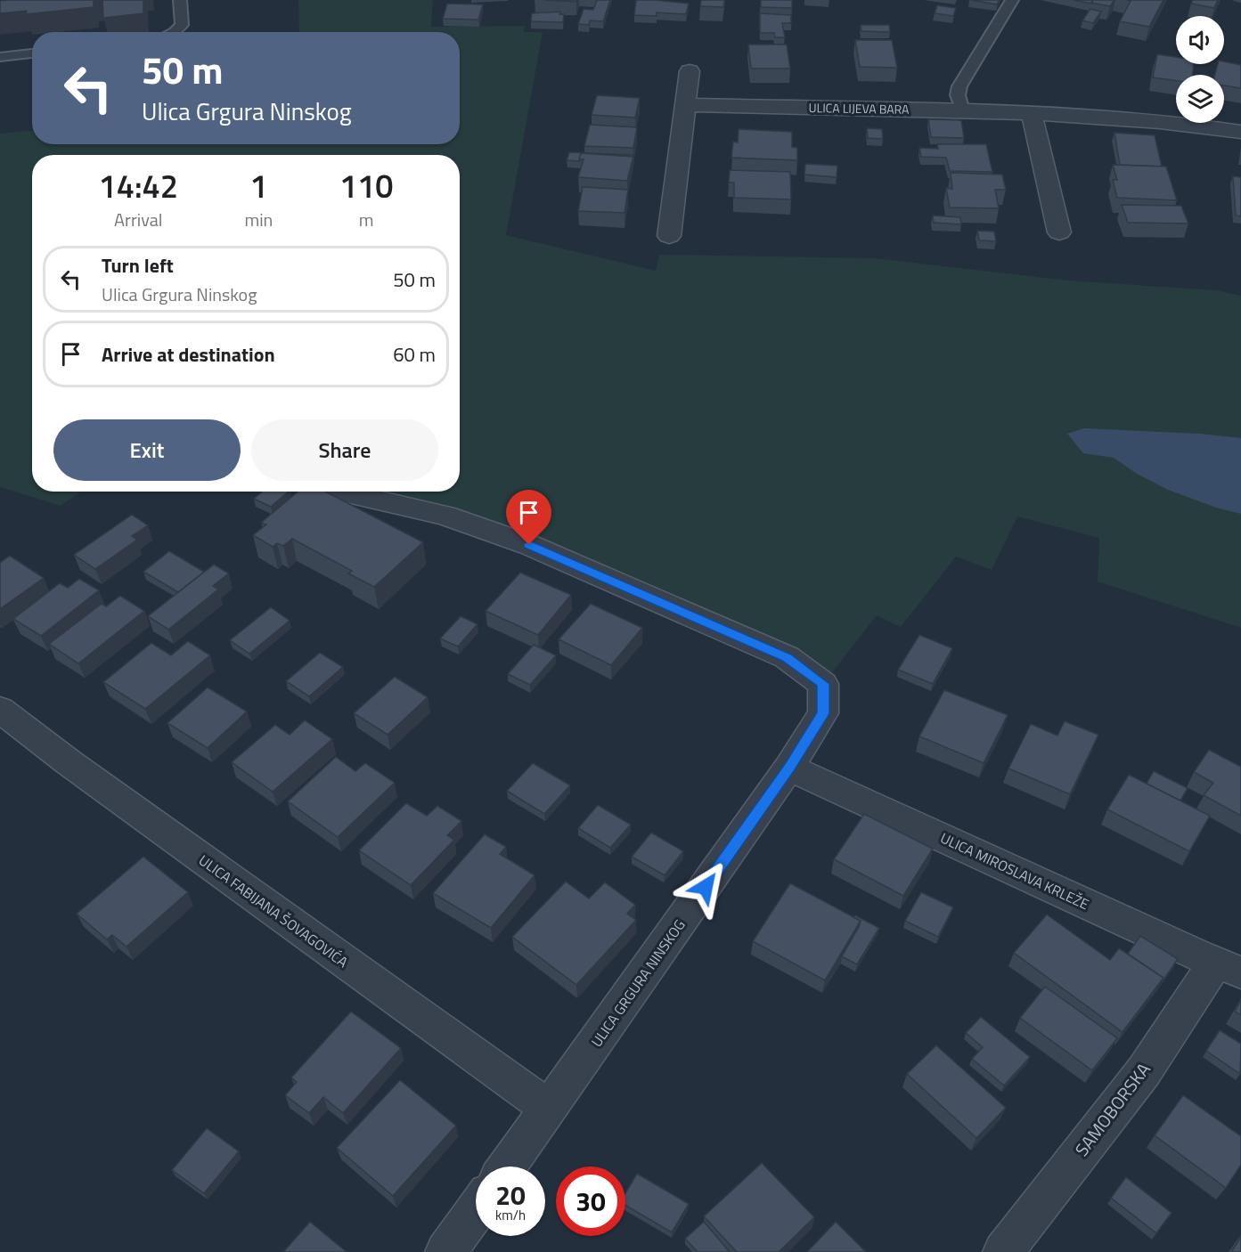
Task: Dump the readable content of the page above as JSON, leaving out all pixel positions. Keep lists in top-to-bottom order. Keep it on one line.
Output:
{"streets":{"street":["ULICA LIJEVA BARA","ULICA MIROSLAVA KRLEŽE","ULICA FABIJANA ŠOVAGOVIĆA","ULICA GRGURA NINSKOG","SAMOBORSKA"]},"crossings":[["ULICA MIROSLAVA KRLEŽE","ULICA GRGURA NINSKOG"],["ULICA MIROSLAVA KRLEŽE","SAMOBORSKA"],["ULICA FABIJANA ŠOVAGOVIĆA","ULICA GRGURA NINSKOG"]],"page":{"turn":["50 m","Ulica Grgura Ninskog"],"eta":["14:42","Arrival","1","min","110","m"],"list":[{"name":"Turn left","note":"Ulica Grgura Ninskog","value":"50 m"},{"name":"Arrive at destination","value":"60 m"}],"buttons":["Exit","Share"],"speed":"20 km/h","limit":"30"}}
